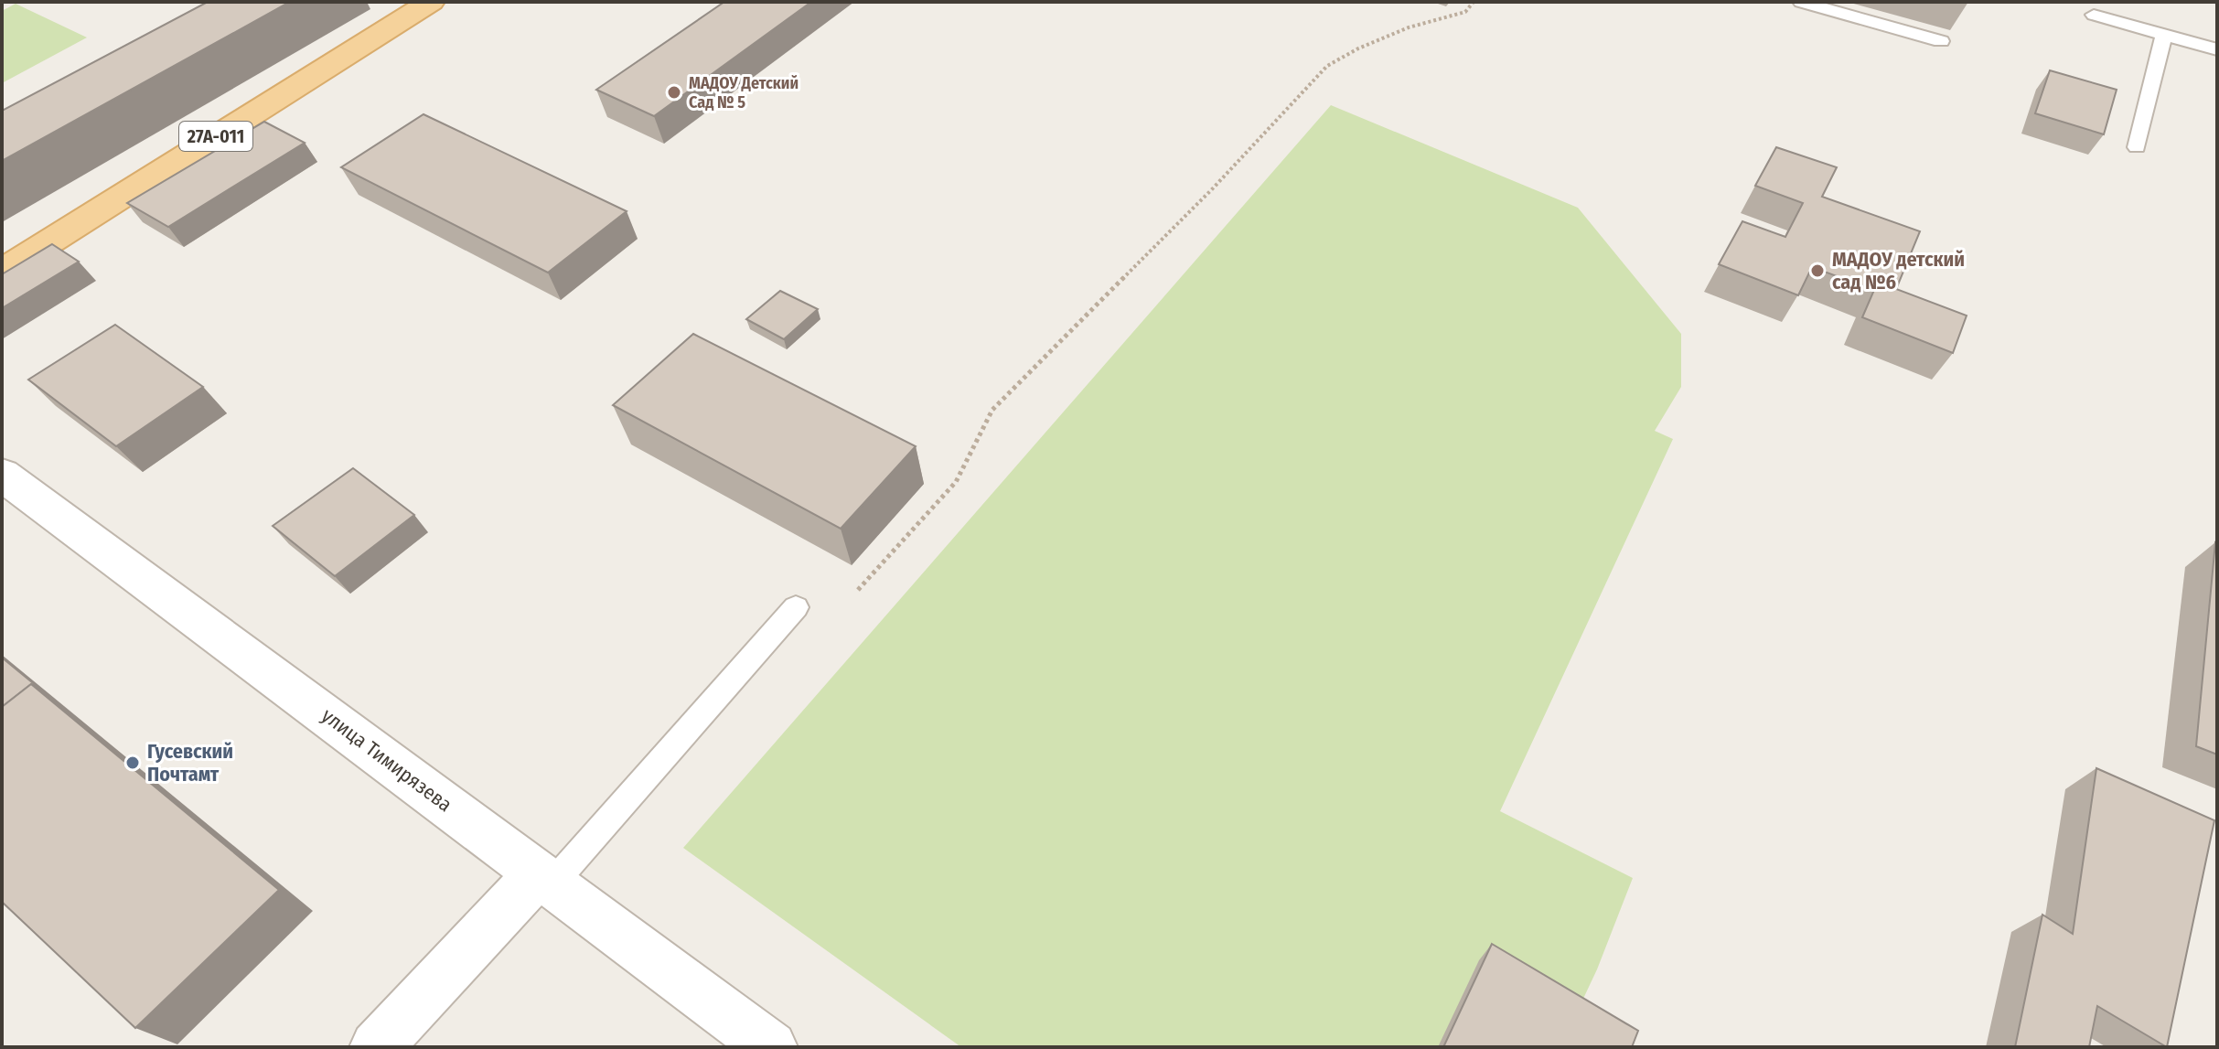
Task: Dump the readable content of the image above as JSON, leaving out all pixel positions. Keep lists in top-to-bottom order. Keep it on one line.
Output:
{"streets":{"main road":["27А-011"],"street":["улица Тимирязева"]},"places":["МАДОУ Детский Сад № 5","МАДОУ детский сад №6","Гусевский Почтамт"]}
